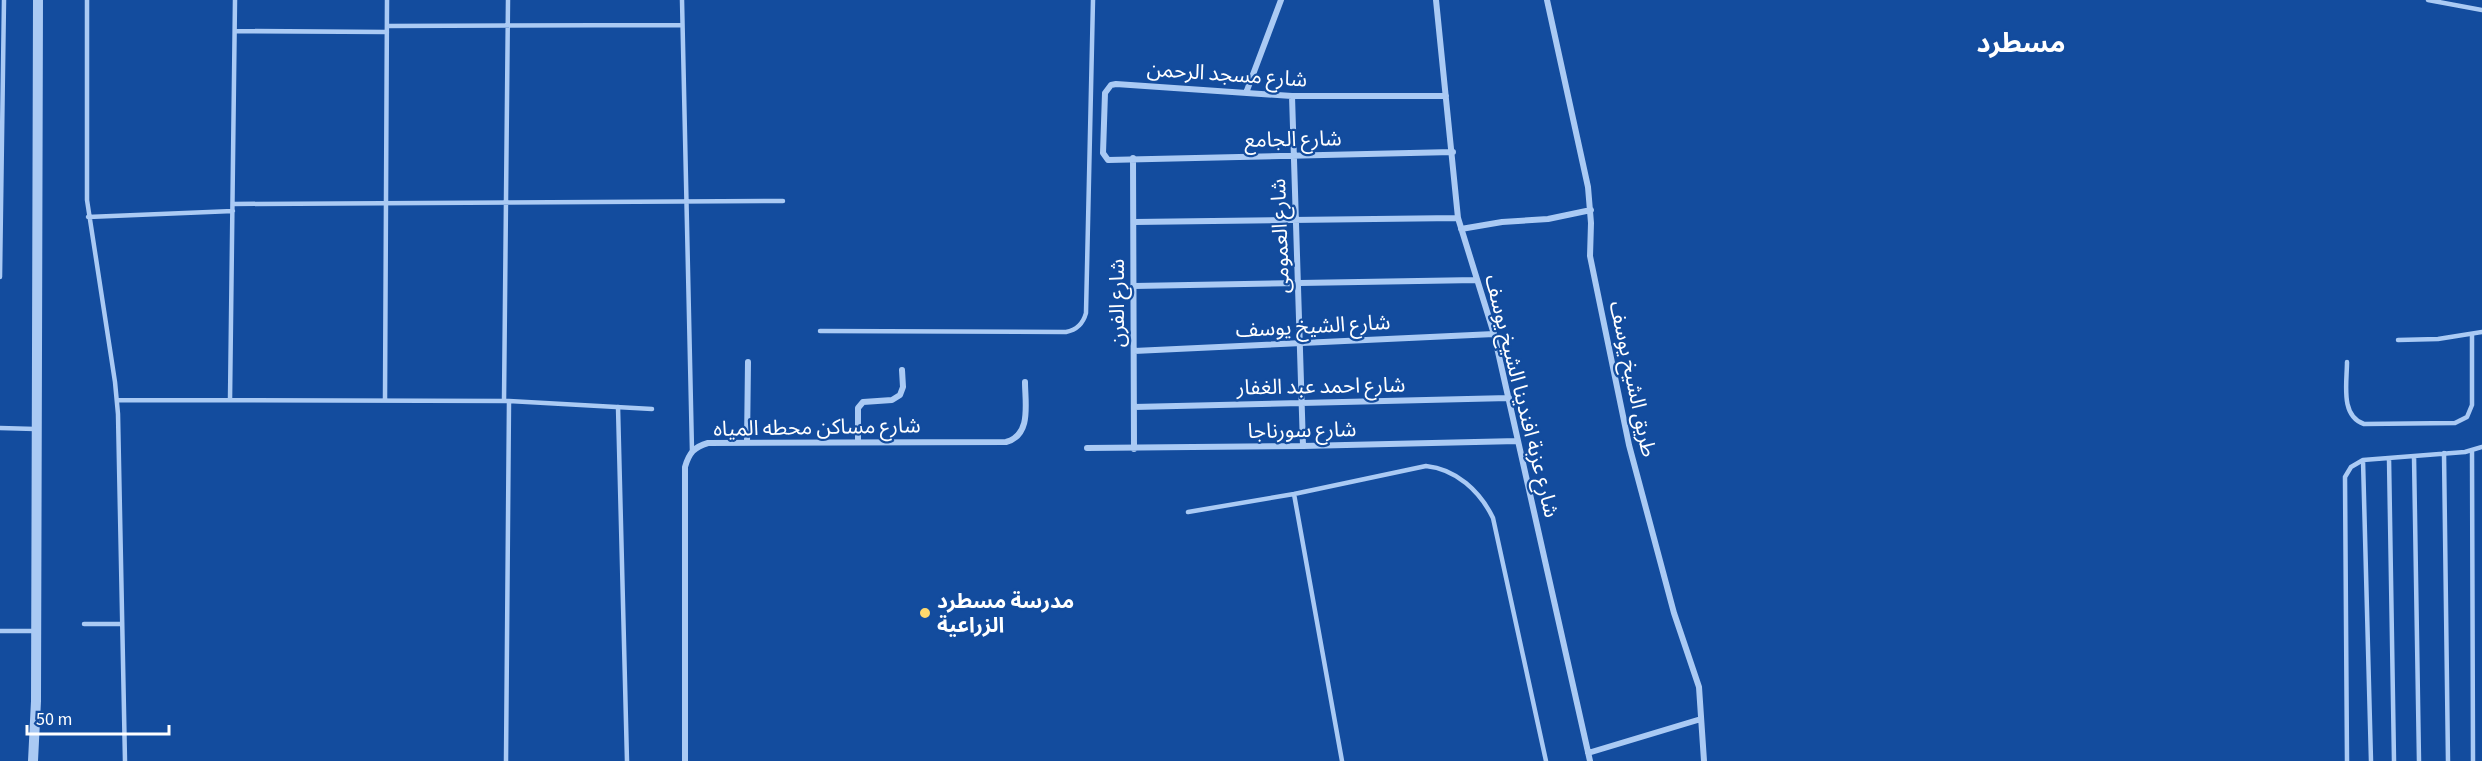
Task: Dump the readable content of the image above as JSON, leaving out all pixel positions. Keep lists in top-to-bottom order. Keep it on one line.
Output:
{"streets":{"street":["شارع مسجد الرحمن","شارع الجامع","شارع العمومى","شارع الفرن","شارع الشيخ يوسف","طريق الشيخ يوسف","شارع احمد عبد الغفار","شارع عزبة افندينا الشيخ يوسف","شارع مساكن محطه المياه","شارع سورناجا"]},"crossings":[["شارع مسجد الرحمن","شارع الجامع"],["شارع مسجد الرحمن","شارع العمومى"],["شارع مسجد الرحمن","شارع الفرن"],["شارع مسجد الرحمن","شارع عزبة افندينا الشيخ يوسف"],["شارع الجامع","شارع العمومى"],["شارع الجامع","شارع الفرن"],["شارع الجامع","شارع عزبة افندينا الشيخ يوسف"],["شارع العمومى","شارع الشيخ يوسف"],["شارع العمومى","شارع احمد عبد الغفار"],["شارع العمومى","شارع سورناجا"],["شارع الفرن","شارع الشيخ يوسف"],["شارع الفرن","شارع احمد عبد الغفار"],["شارع الفرن","شارع سورناجا"],["شارع الشيخ يوسف","شارع عزبة افندينا الشيخ يوسف"],["شارع احمد عبد الغفار","شارع عزبة افندينا الشيخ يوسف"],["شارع عزبة افندينا الشيخ يوسف","شارع سورناجا"]],"districts":["مسطرد"],"places":["مدرسة مسطرد الزراعية"],"scale_bar":"50 m"}
